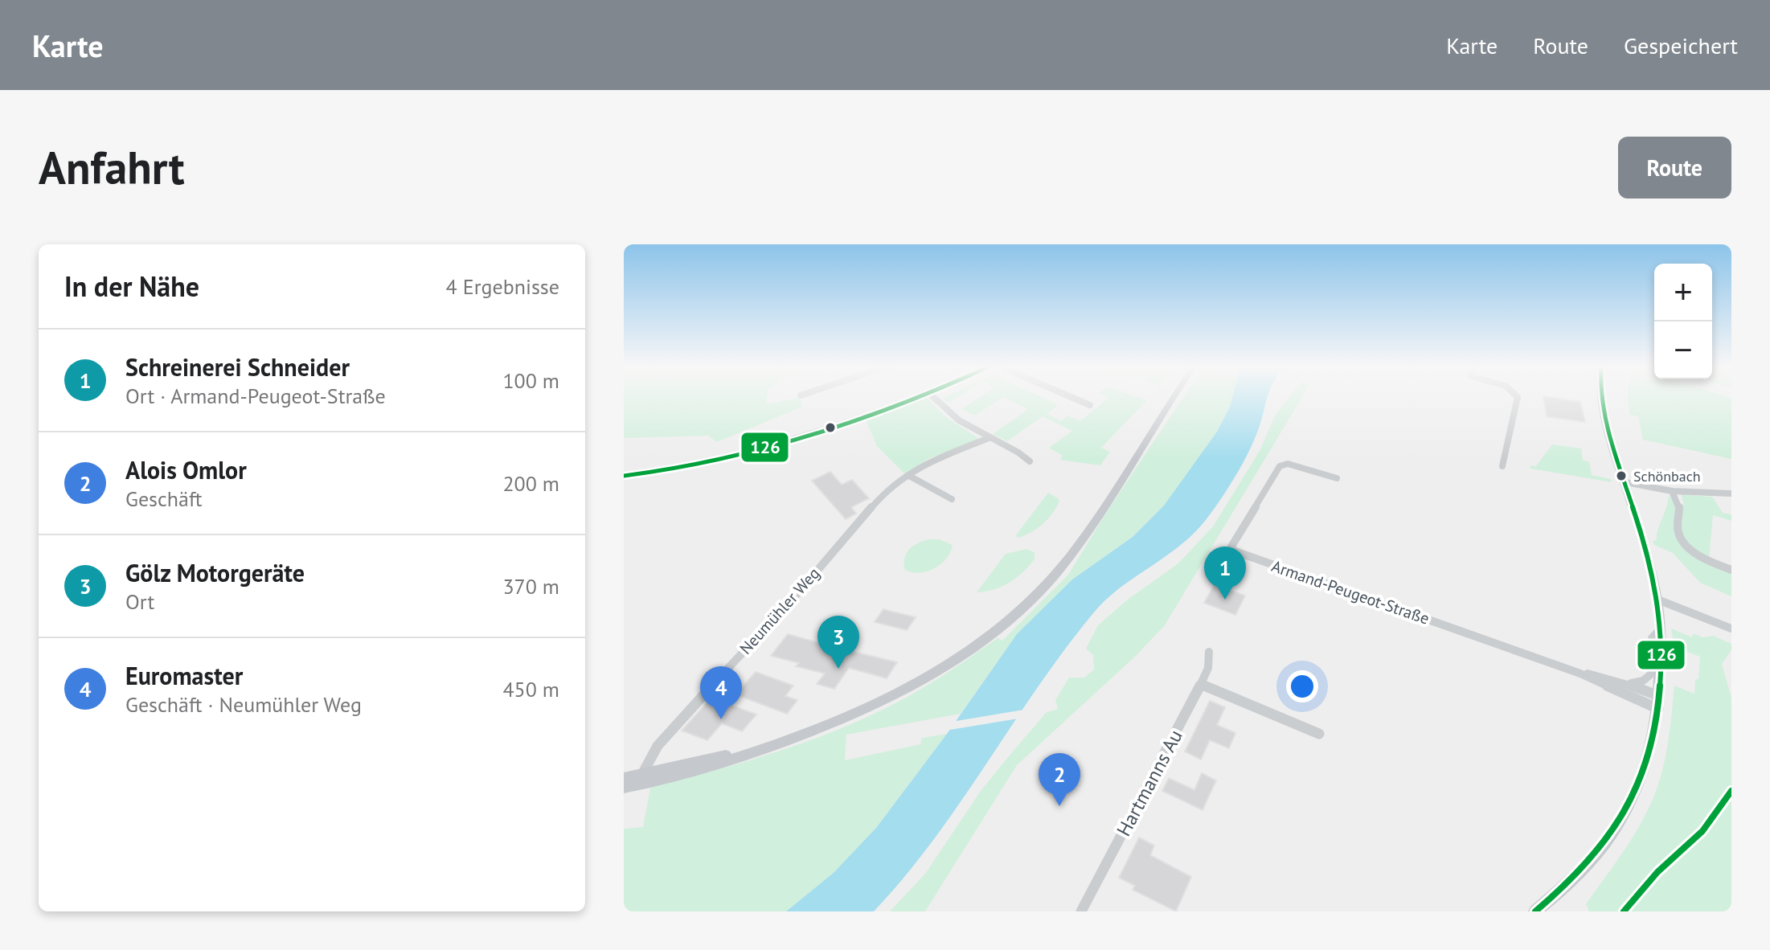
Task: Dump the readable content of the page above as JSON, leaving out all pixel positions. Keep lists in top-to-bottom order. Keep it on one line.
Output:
{"streets":{"street":["Armand-Peugeot-Straße","Neumühler Weg","Hartmanns Au"]},"places":["Schönbach"],"lines":["transit line 126"],"page":{"header":"Karte","nav":["Karte","Route","Gespeichert"],"buttons":"Route","title":"Anfahrt","heading":["In der Nähe","4 Ergebnisse"],"map_buttons":["+","−"],"list":[{"mark":"1","name":"Schreinerei Schneider","note":"Ort · Armand-Peugeot-Straße","value":"100 m"},{"mark":"2","name":"Alois Omlor","note":"Geschäft","value":"200 m"},{"mark":"3","name":"Gölz Motorgeräte","note":"Ort","value":"370 m"},{"mark":"4","name":"Euromaster","note":"Geschäft · Neumühler Weg","value":"450 m"}],"pins":["1","3","4","2"]}}
